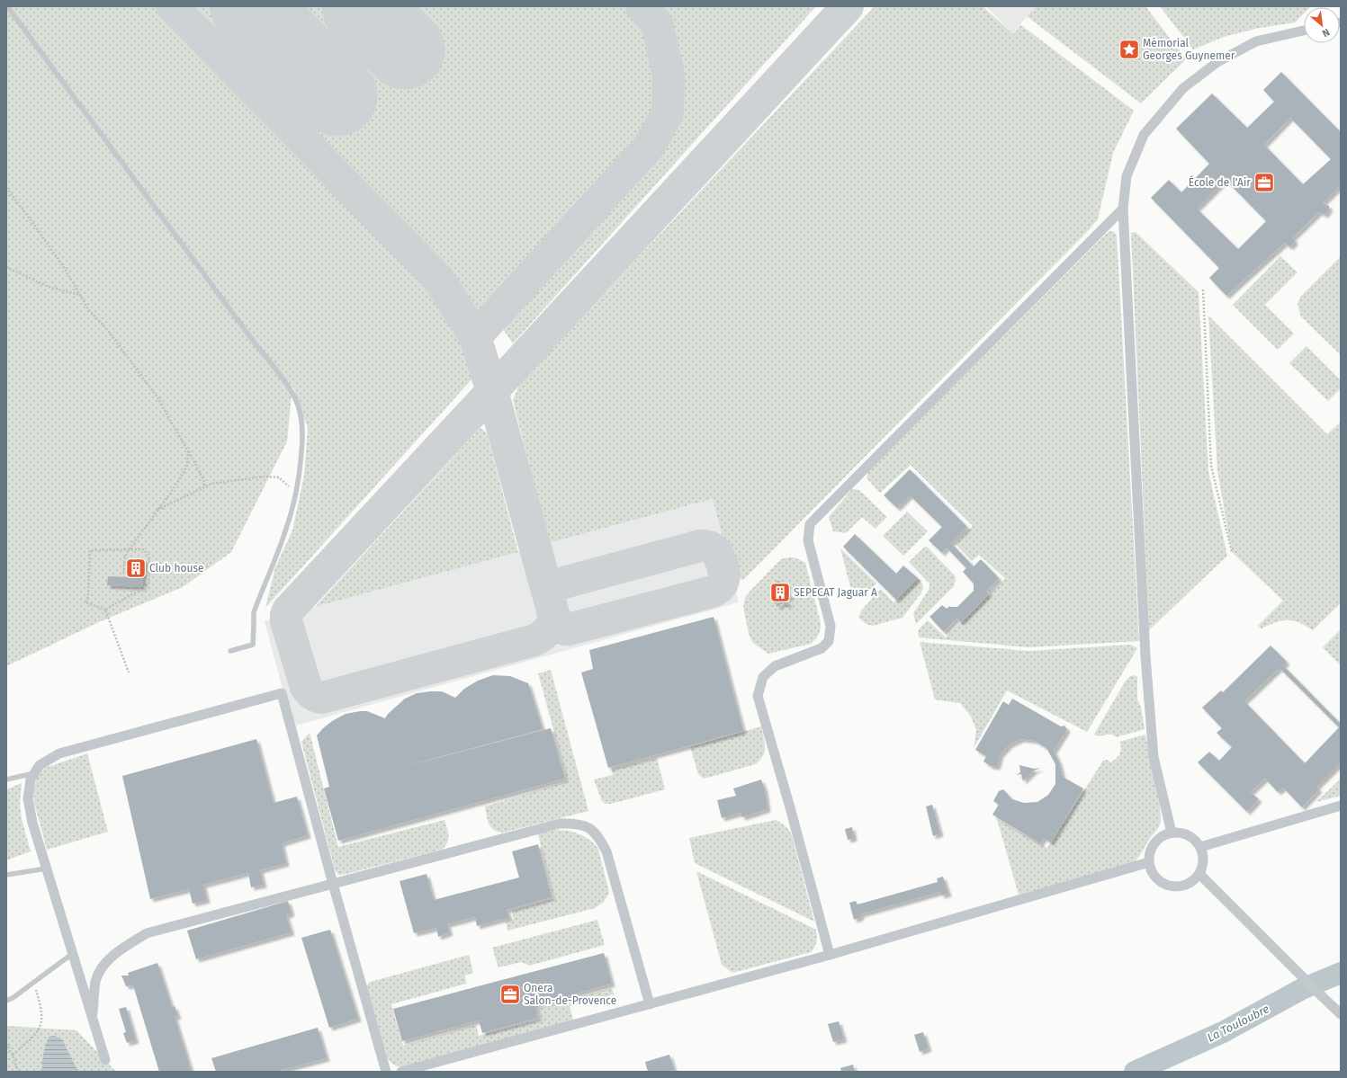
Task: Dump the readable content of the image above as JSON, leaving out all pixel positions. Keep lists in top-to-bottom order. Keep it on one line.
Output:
{"water":["La Touloubre"],"places":{"place":["Mémorial Georges Guynemer"],"office":["École de l'Air","Onera Salon-de-Provence"],"building":["Club house","SEPECAT Jaguar A"]},"north":"bottom right"}
